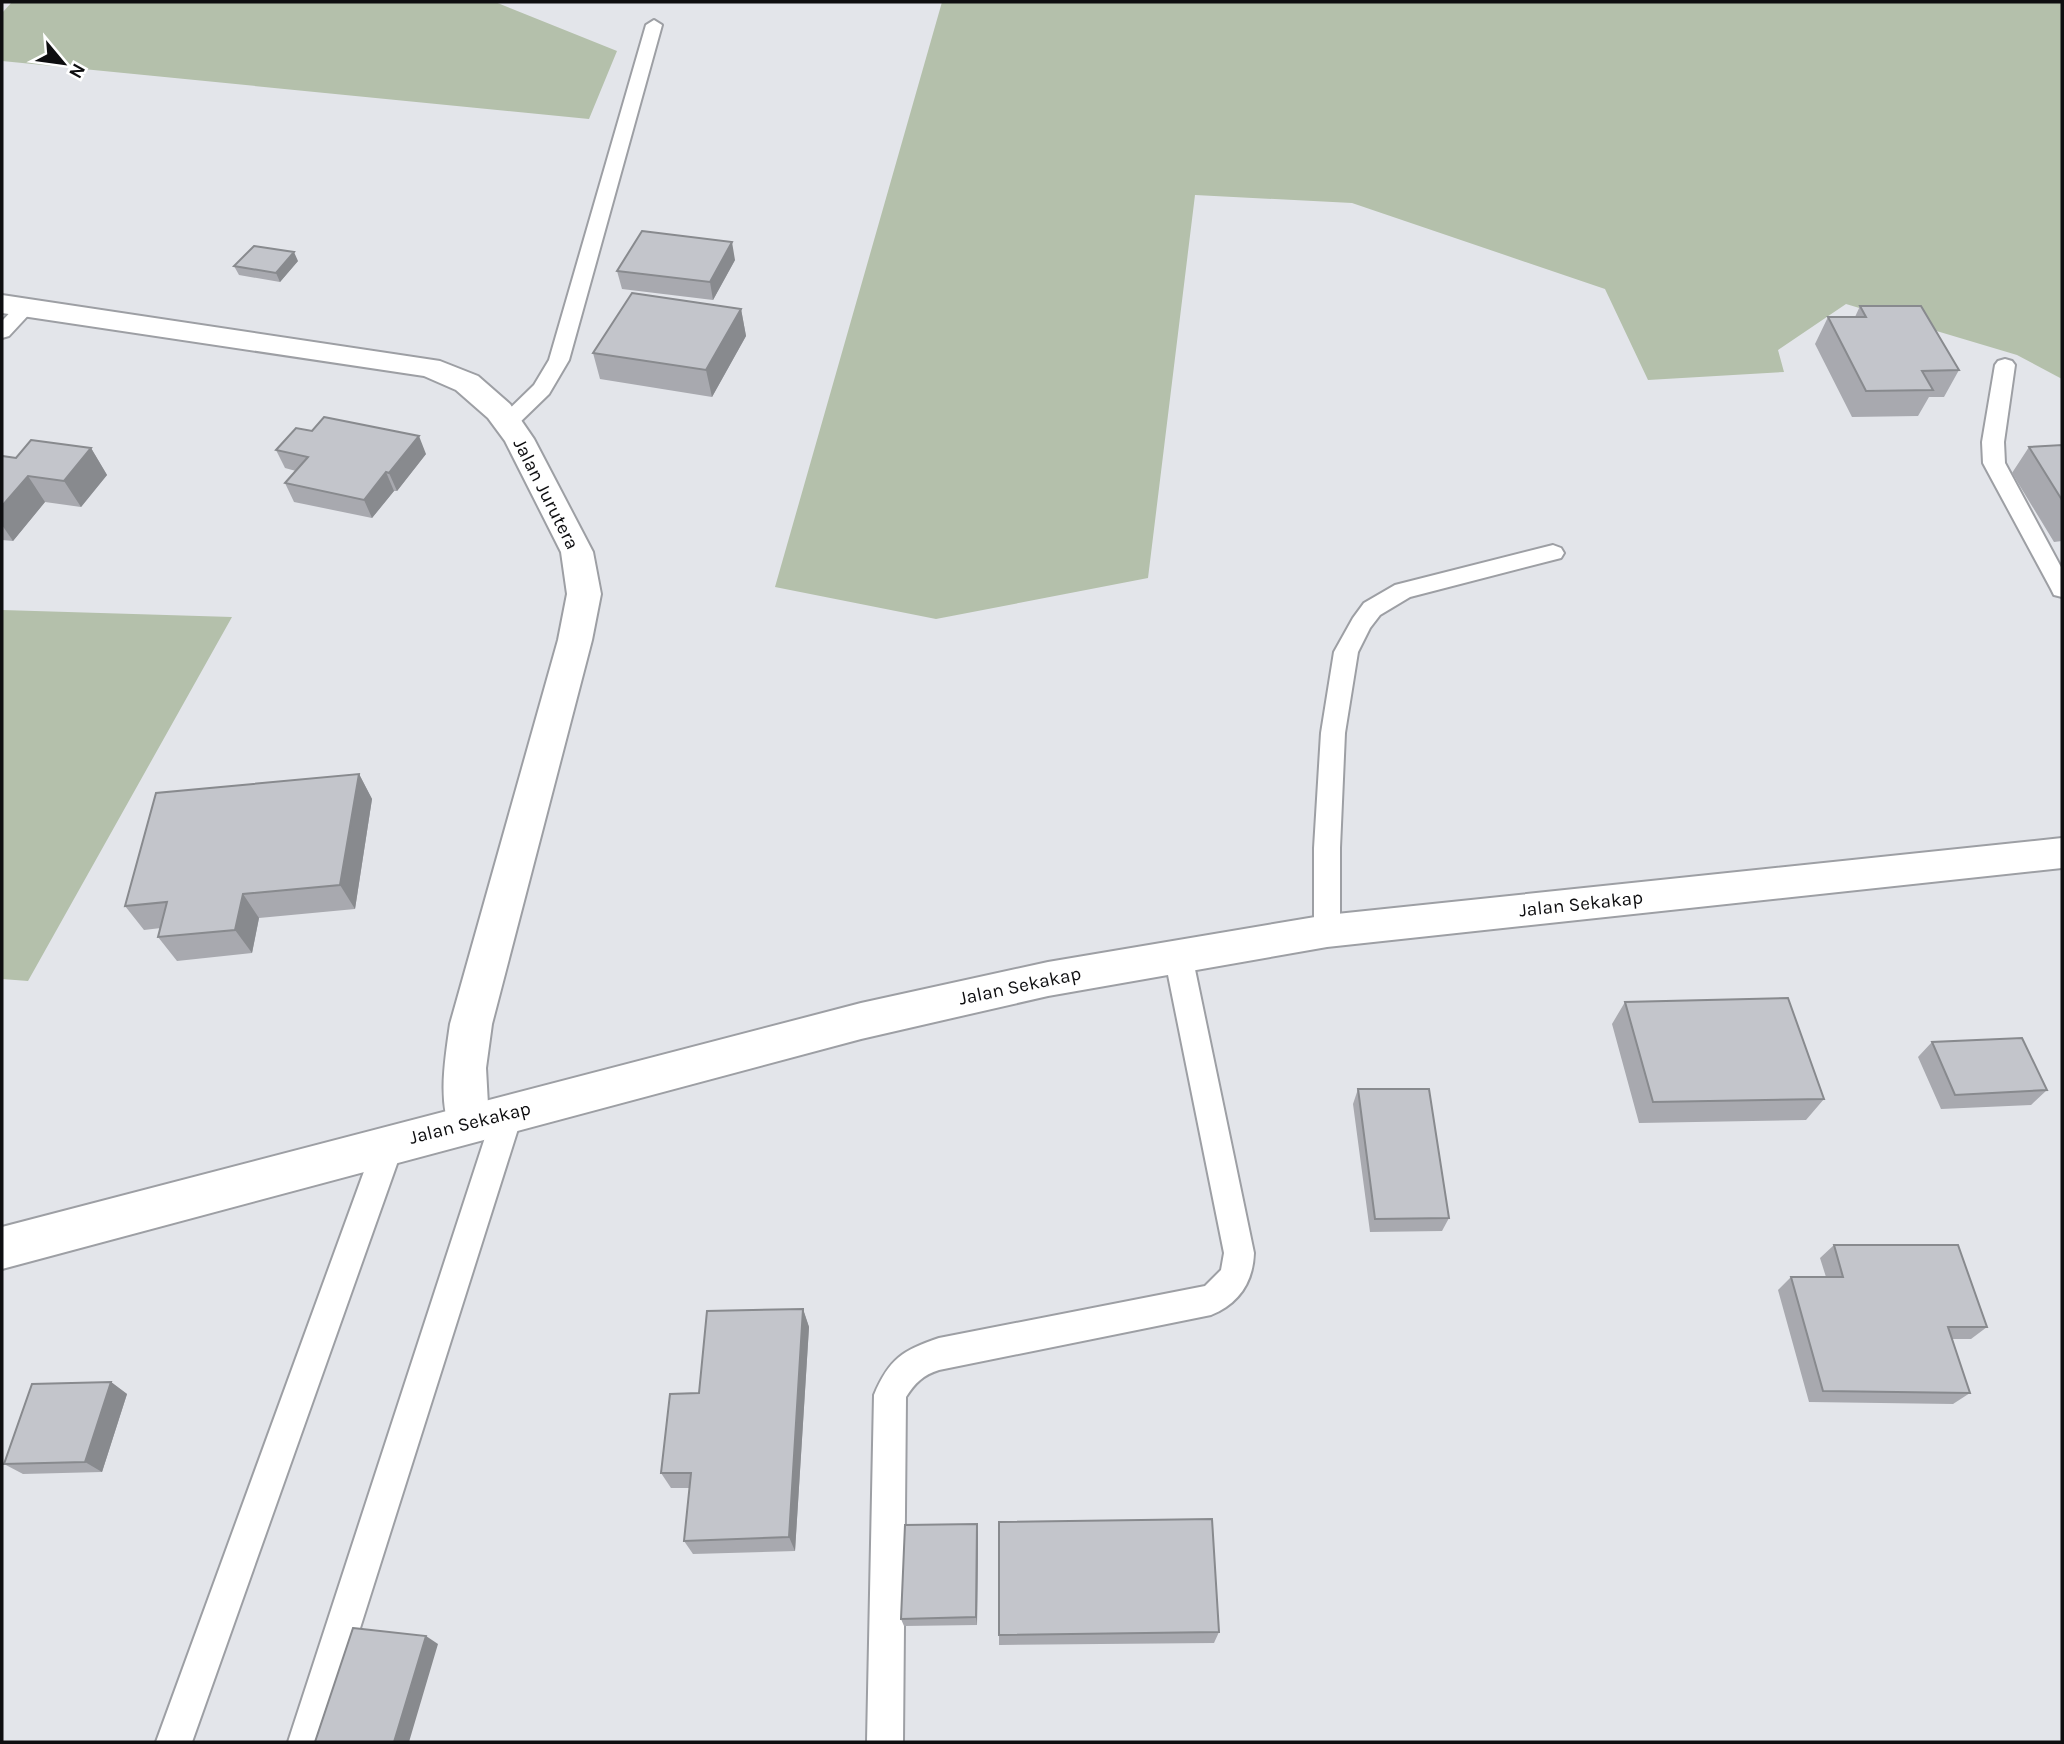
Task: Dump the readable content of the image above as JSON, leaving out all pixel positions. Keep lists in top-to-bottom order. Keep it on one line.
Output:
{"streets":{"street":["Jalan Jurutera","Jalan Sekakap"]},"crossings":[["Jalan Jurutera","Jalan Sekakap"]],"north":"bottom right"}
